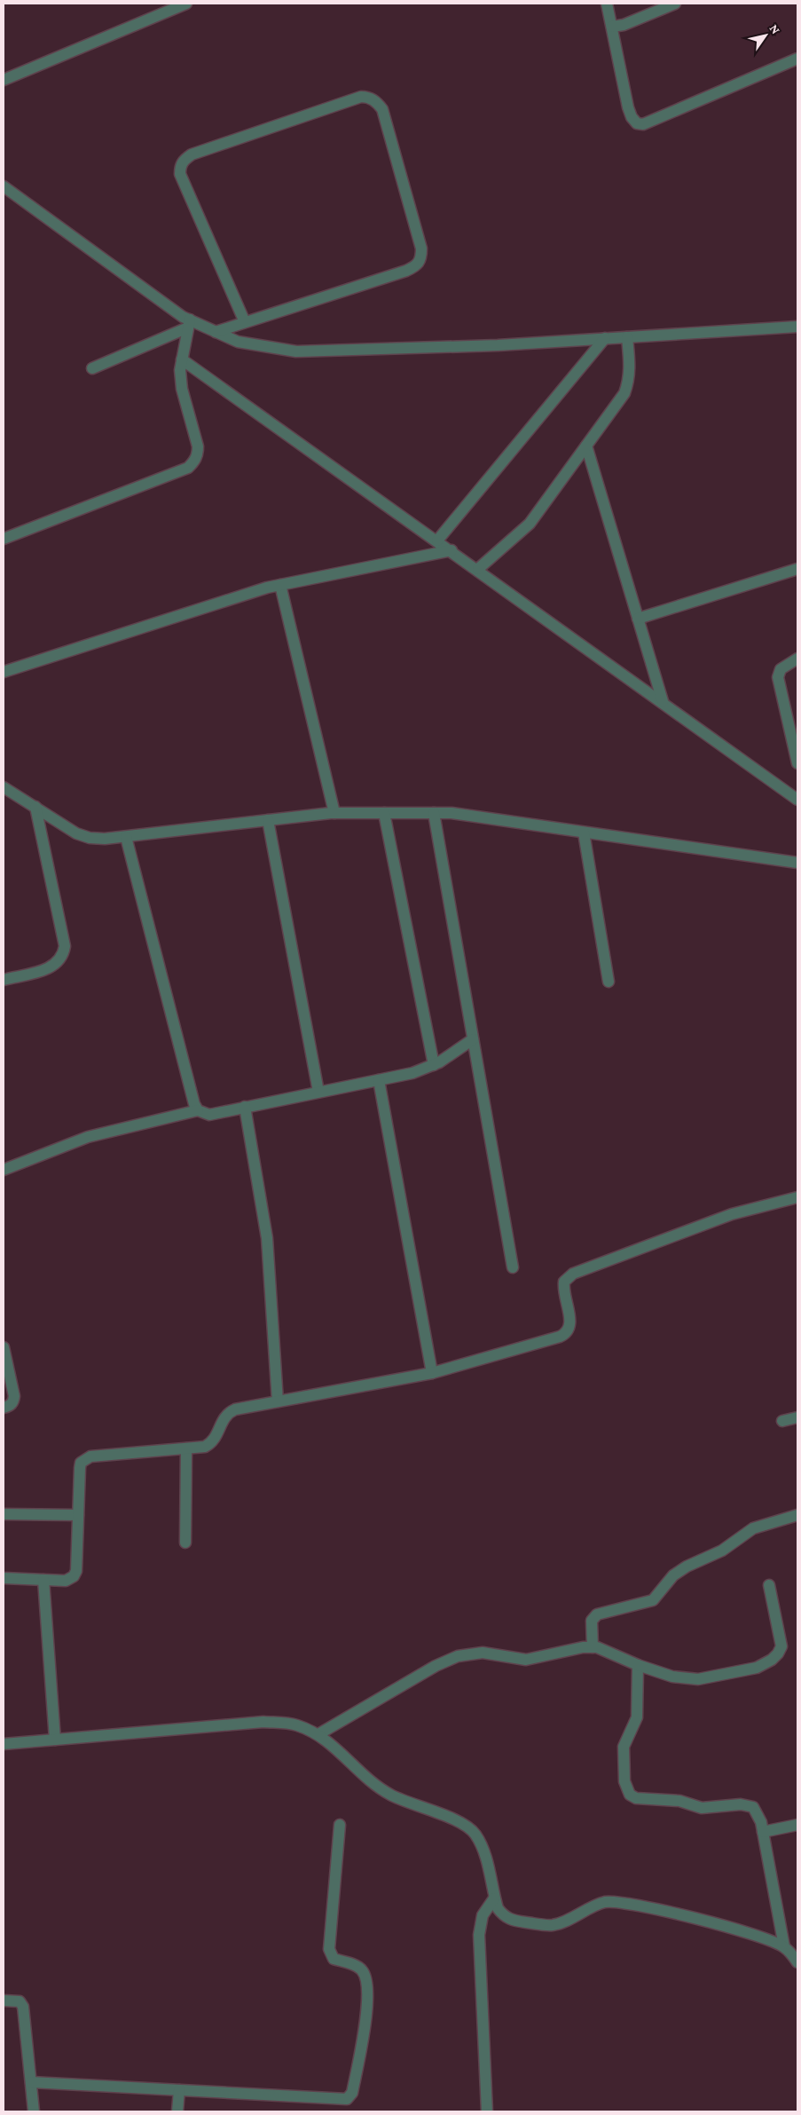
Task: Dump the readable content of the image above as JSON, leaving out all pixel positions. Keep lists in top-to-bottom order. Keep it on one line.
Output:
{"north":"top right"}
